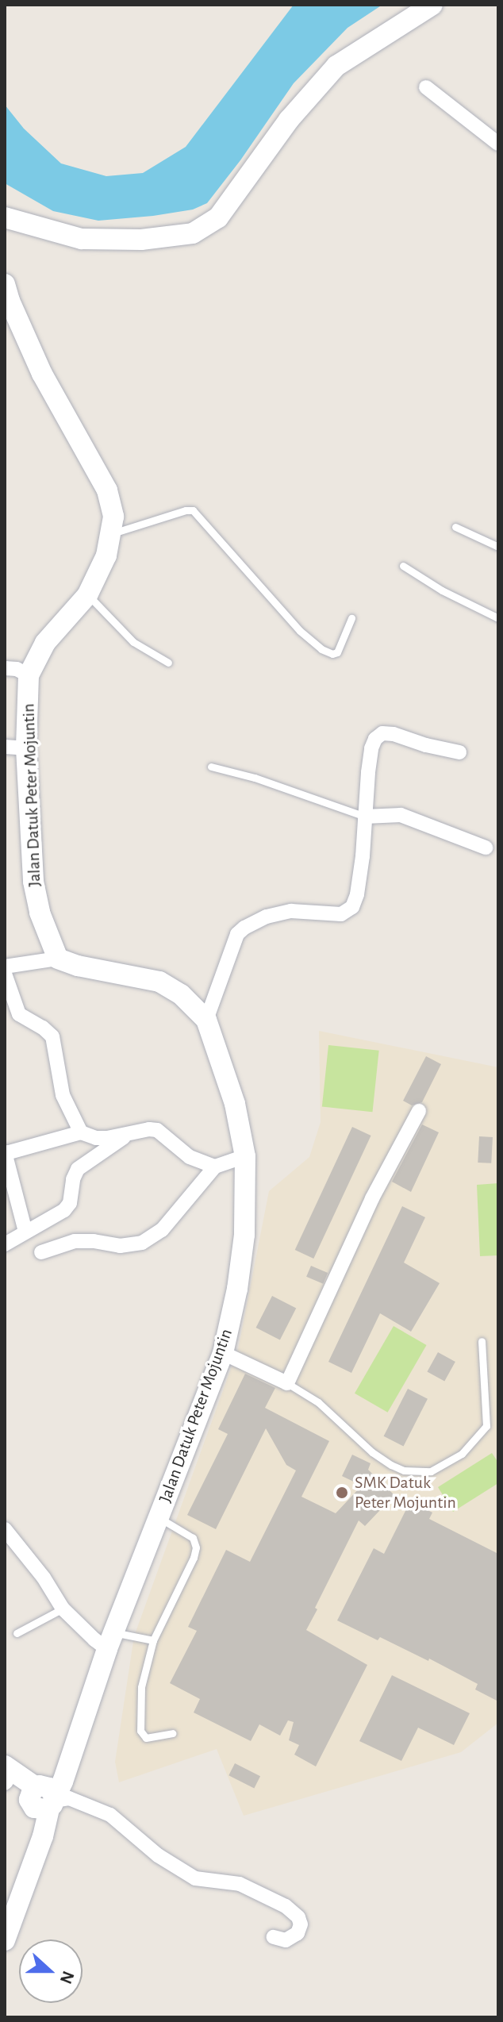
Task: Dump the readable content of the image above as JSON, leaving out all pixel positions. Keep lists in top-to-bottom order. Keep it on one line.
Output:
{"streets":{"street":["Jalan Datuk Peter Mojuntin"]},"places":["SMK Datuk Peter Mojuntin"],"north":"right"}
